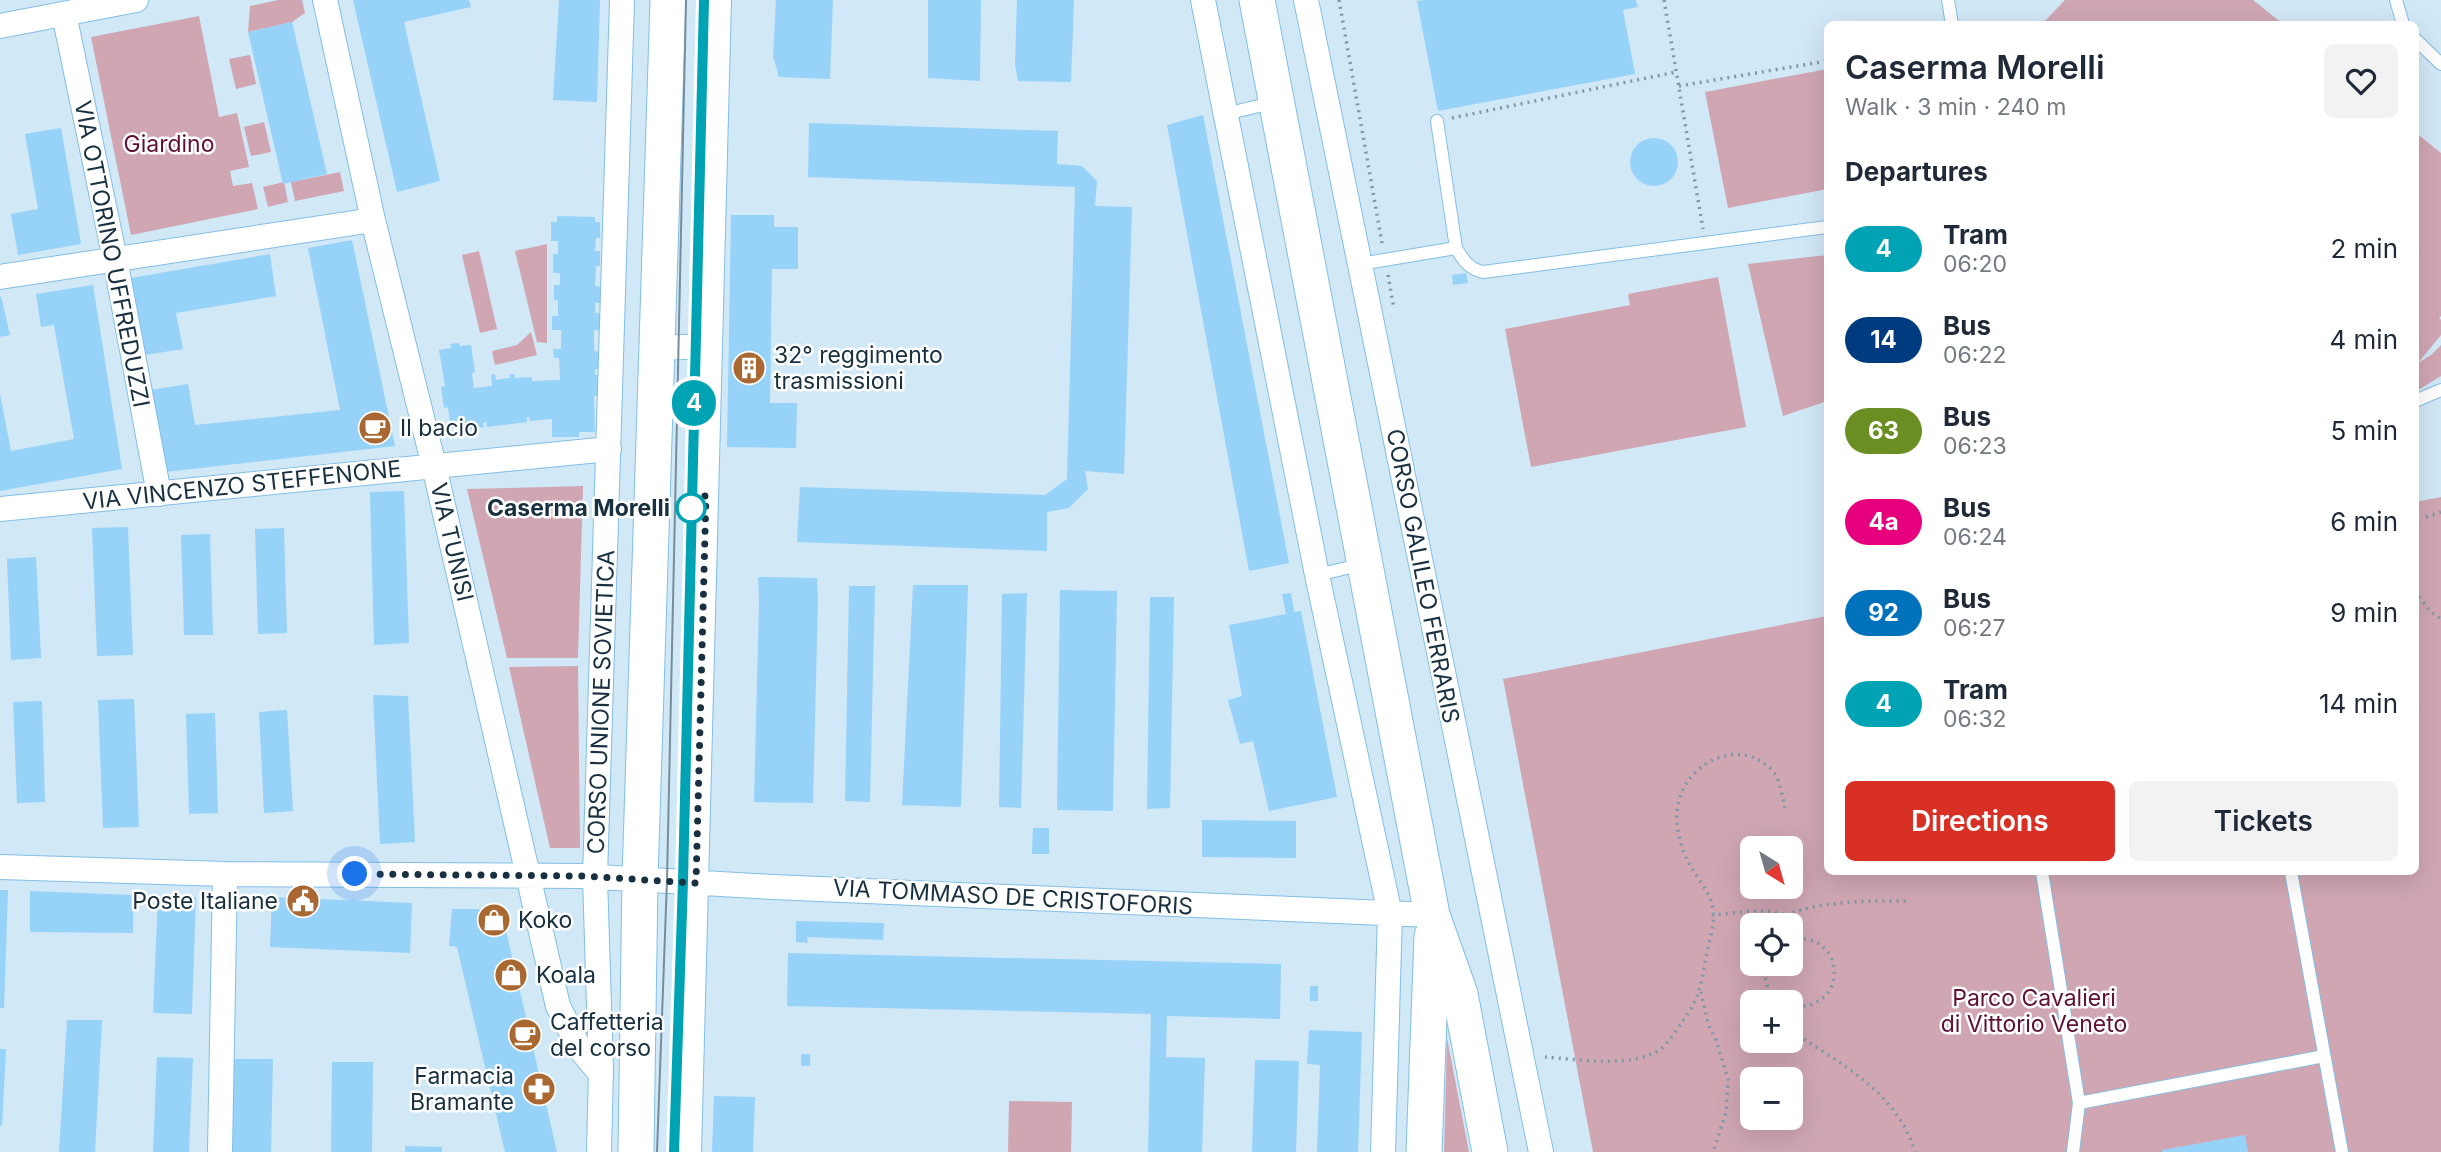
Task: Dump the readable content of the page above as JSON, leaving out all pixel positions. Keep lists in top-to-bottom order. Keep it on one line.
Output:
{"streets":{"main road":["CORSO UNIONE SOVIETICA"],"street":["VIA OTTORINO UFFREDUZZI","VIA VINCENZO STEFFENONE","VIA TUNISI","CORSO GALILEO FERRARIS","VIA TOMMASO DE CRISTOFORIS"]},"crossings":[["VIA OTTORINO UFFREDUZZI","VIA VINCENZO STEFFENONE"],["VIA VINCENZO STEFFENONE","VIA TUNISI"],["VIA VINCENZO STEFFENONE","CORSO UNIONE SOVIETICA"],["VIA TUNISI","CORSO UNIONE SOVIETICA"],["VIA TUNISI","VIA TOMMASO DE CRISTOFORIS"],["CORSO UNIONE SOVIETICA","VIA TOMMASO DE CRISTOFORIS"]],"parks":["Giardino","Parco Cavalieri di Vittorio Veneto"],"places":{"building":["32° reggimento trasmissioni"],"cafe":["Il bacio","Caffetteria del corso"],"other":["Caserma Morelli"],"public building":["Poste Italiane"],"shop":["Koko","Koala"],"pharmacy":["Farmacia Bramante"]},"lines":["tram line 4"],"north":"bottom right","page":{"on_map":"4","heading":[["Caserma Morelli","Walk · 3 min · 240 m"],"Departures"],"list":[{"mark":"4","name":"Tram","note":"06:20","value":"2 min"},{"mark":"14","name":"Bus","note":"06:22","value":"4 min"},{"mark":"63","name":"Bus","note":"06:23","value":"5 min"},{"mark":"4a","name":"Bus","note":"06:24","value":"6 min"},{"mark":"92","name":"Bus","note":"06:27","value":"9 min"},{"mark":"4","name":"Tram","note":"06:32","value":"14 min"}],"buttons":["Directions","Tickets"],"map_buttons":["+","−"]}}
